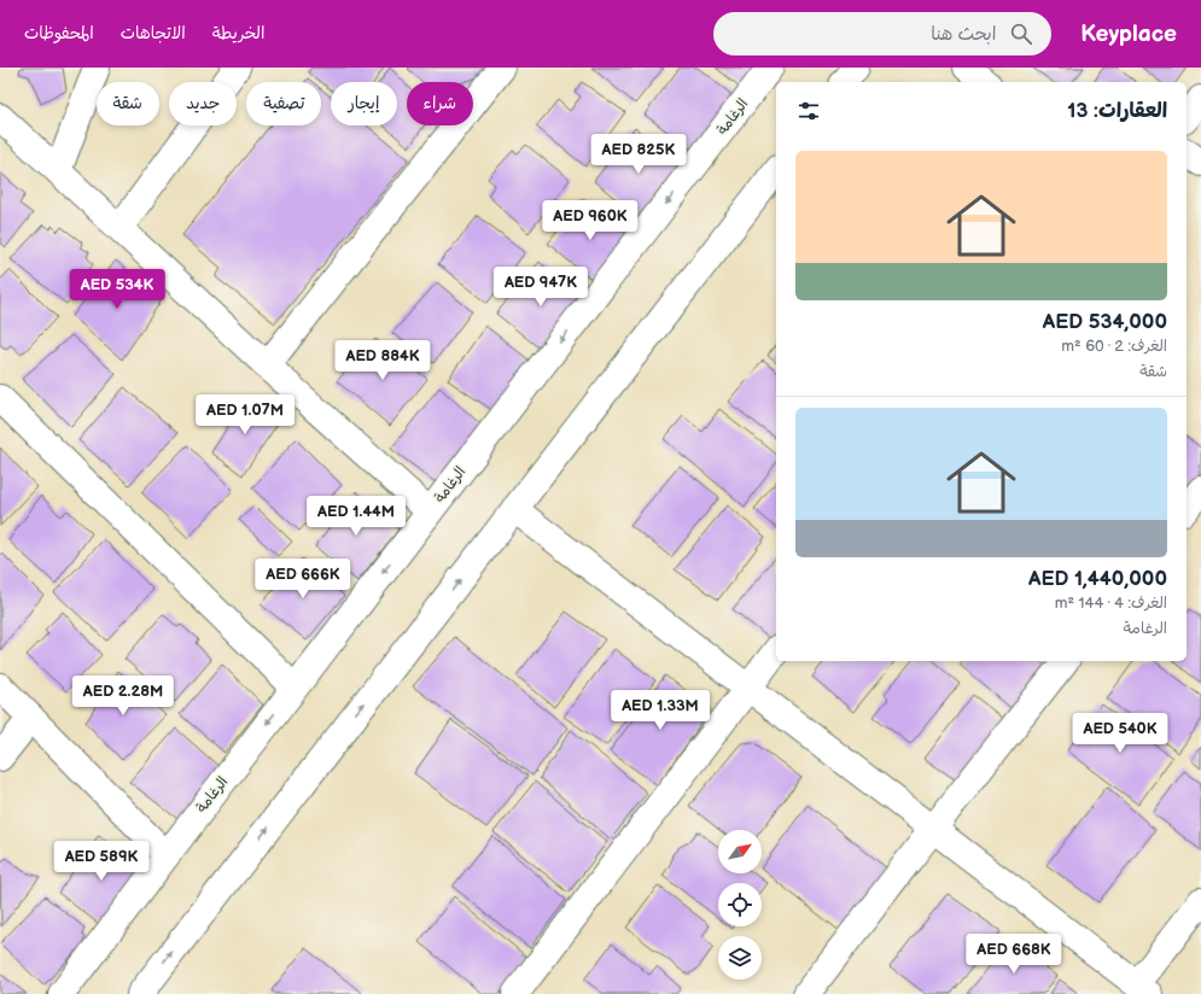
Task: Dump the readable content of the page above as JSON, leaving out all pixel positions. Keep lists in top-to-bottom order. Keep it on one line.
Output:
{"streets":{"street":["الرغامة"]},"north":"top right","page":{"header":"Keyplace","search":"ابحث هنا","nav":["الخريطة","الاتجاهات","المحفوظات"],"chip":["شراء","إيجار","تصفية","جديد","شقة"],"heading":"العقارات: 13","price":["AED 825K","AED 960K","AED 947K","AED 534K","AED 884K","AED 1.07M","AED 1.44M","AED 666K","AED 2.28M","AED 1.33M","AED 540K","AED 589K","AED 668K"],"list":[{"name":"AED 534,000","note":"الغرف: 2 · 60 m² · شقة"},{"name":"AED 1,440,000","note":"الغرف: 4 · 144 m² · الرغامة"}]}}
